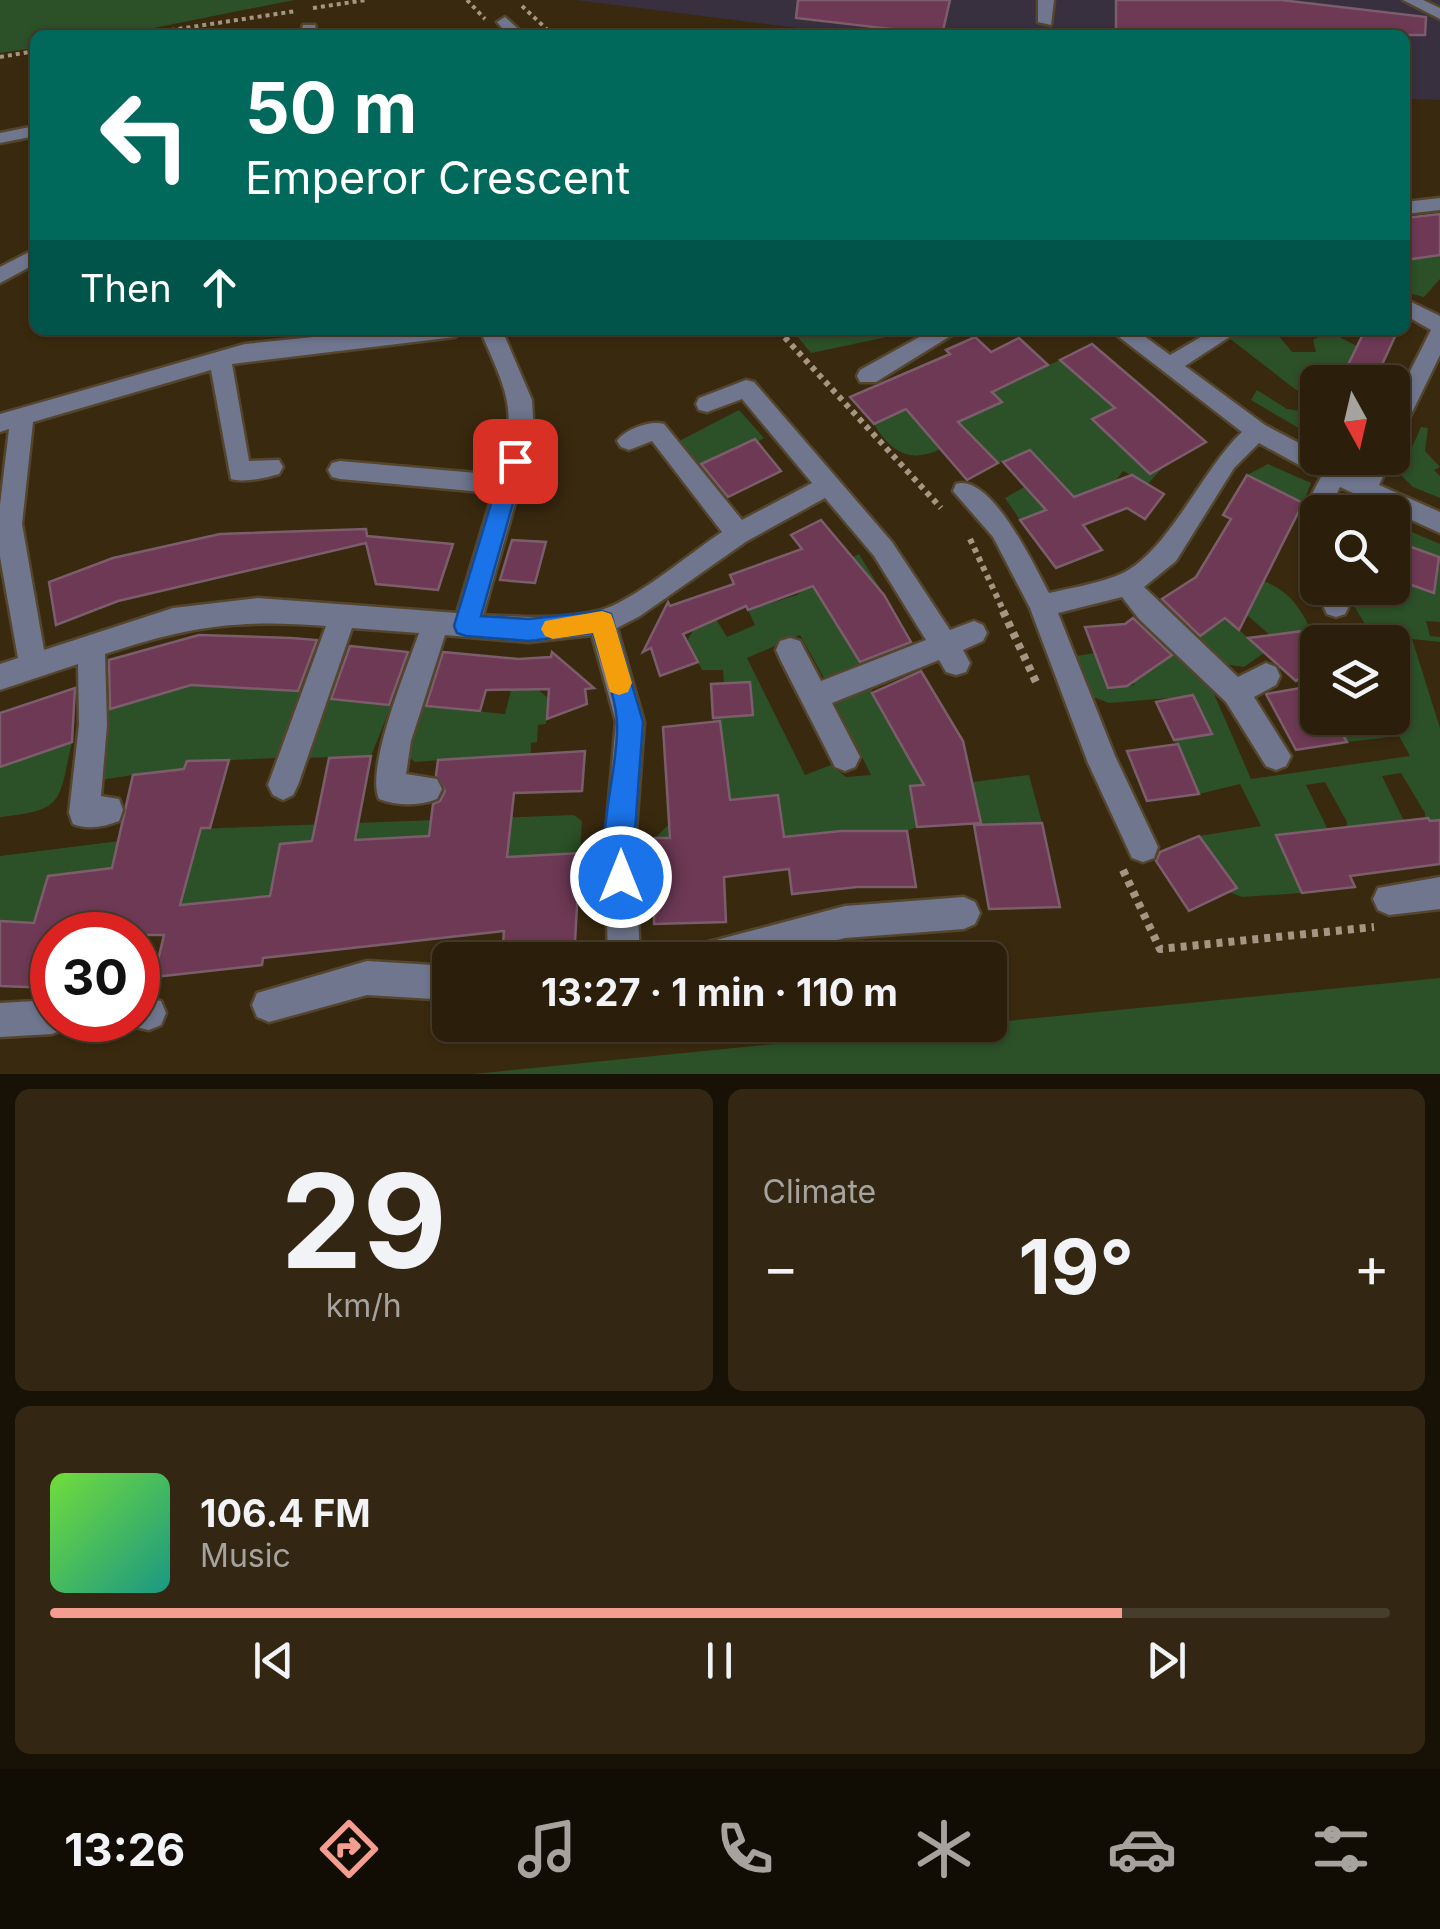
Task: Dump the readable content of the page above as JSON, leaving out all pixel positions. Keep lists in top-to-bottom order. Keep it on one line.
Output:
{"north":"bottom","page":{"turn":["50 m","Emperor Crescent"],"then":"Then","limit":"30","trip":"13:27 · 1 min · 110 m","tile":[["29","km/h"],"Climate"],"heat":["−","19°","+"],"song":["106.4 FM","Music"],"tabs":"13:26"}}
